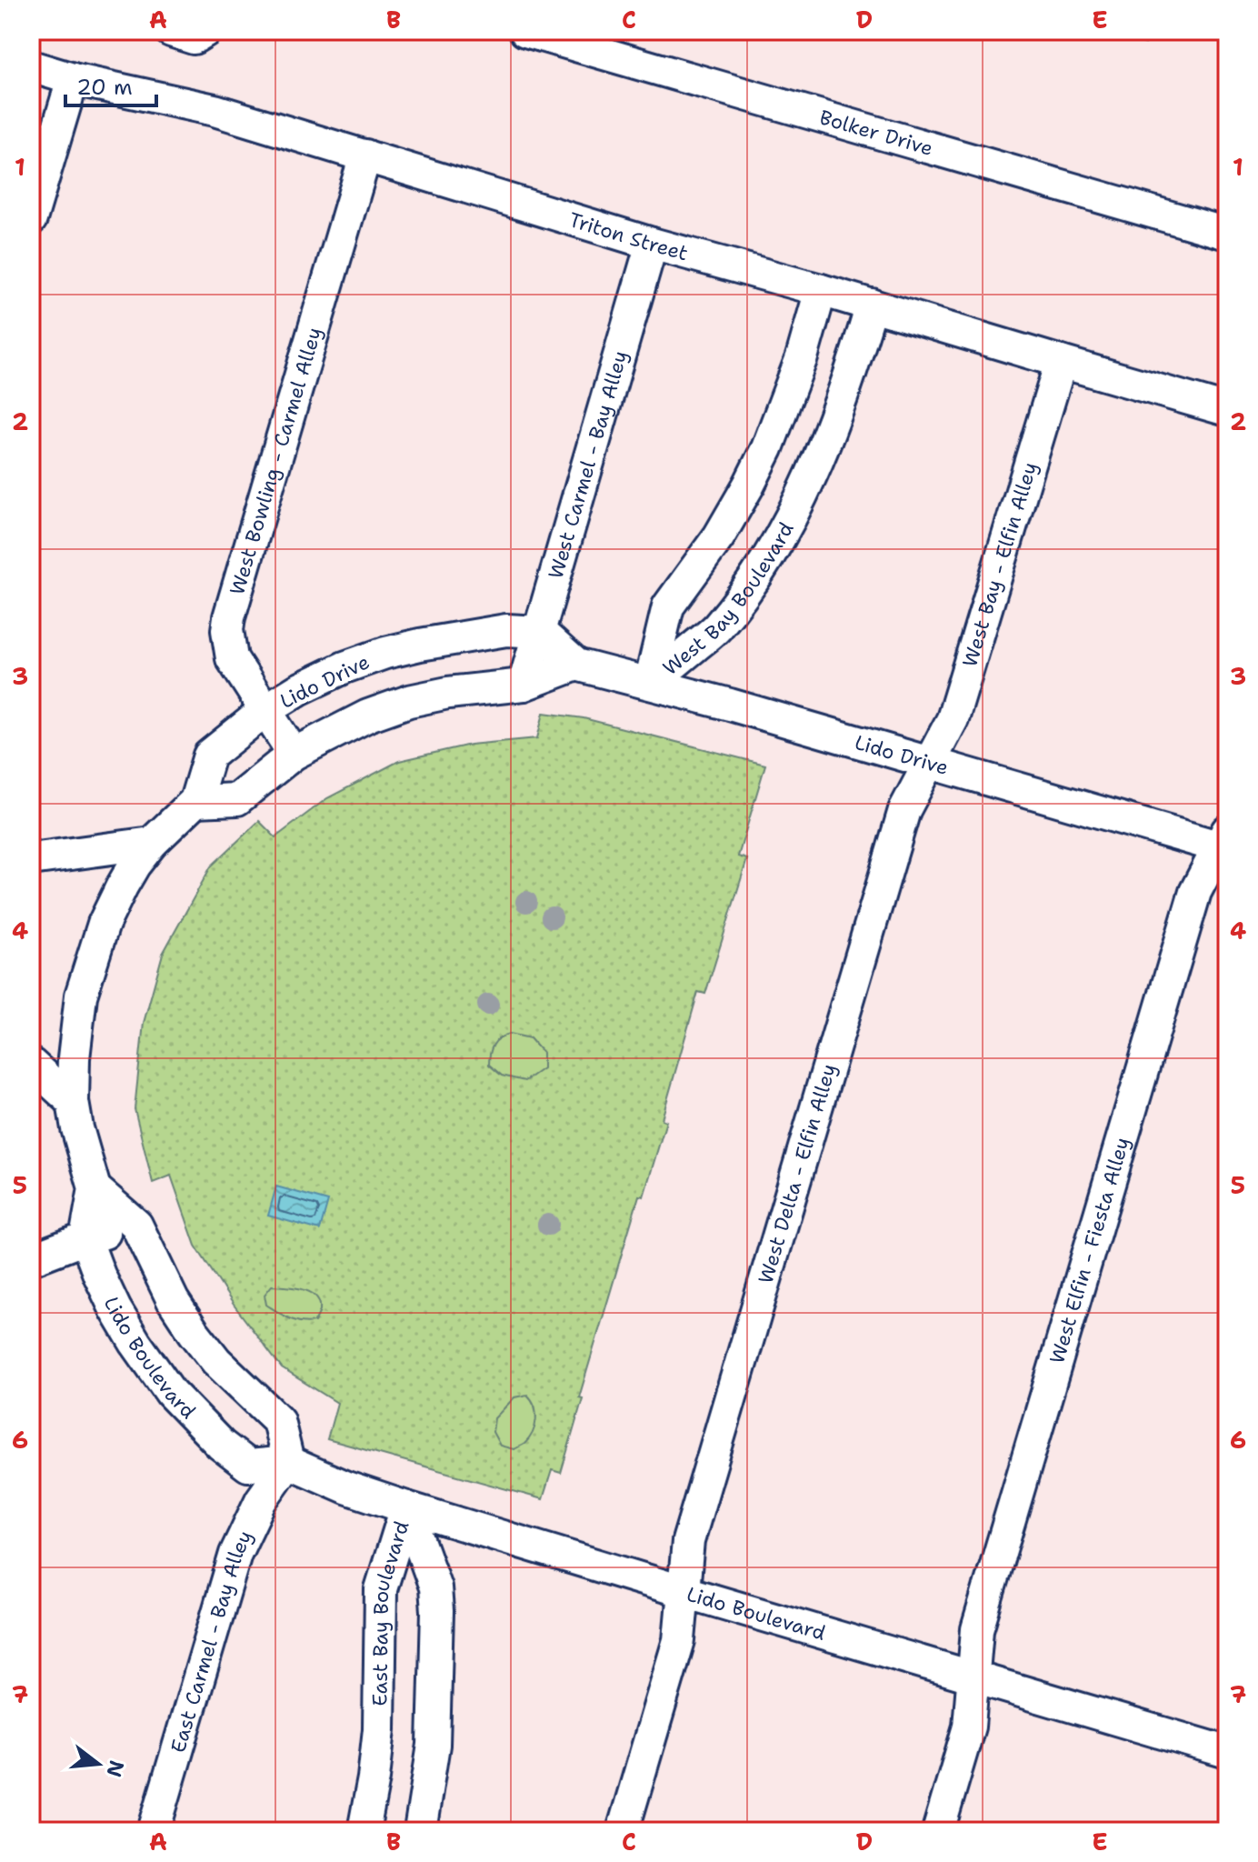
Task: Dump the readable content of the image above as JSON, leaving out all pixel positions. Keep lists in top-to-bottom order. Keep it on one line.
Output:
{"streets":{"street":["Bolker Drive","Triton Street","West Bowling - Carmel Alley","West Carmel - Bay Alley","West Bay - Elfin Alley","West Bay Boulevard","Lido Drive","West Delta - Elfin Alley","West Elfin - Fiesta Alley","Lido Boulevard","East Bay Boulevard","East Carmel - Bay Alley"]},"crossings":[["Triton Street","West Bowling - Carmel Alley"],["Triton Street","West Carmel - Bay Alley"],["Triton Street","West Bay - Elfin Alley"],["Triton Street","West Bay Boulevard"],["West Bowling - Carmel Alley","Lido Drive"],["West Carmel - Bay Alley","Lido Drive"],["West Bay - Elfin Alley","Lido Drive"],["West Bay - Elfin Alley","West Delta - Elfin Alley"],["West Bay Boulevard","Lido Drive"],["Lido Drive","West Delta - Elfin Alley"],["Lido Drive","West Elfin - Fiesta Alley"],["West Delta - Elfin Alley","Lido Boulevard"],["West Elfin - Fiesta Alley","Lido Boulevard"],["Lido Boulevard","East Bay Boulevard"],["Lido Boulevard","East Carmel - Bay Alley"]],"scale_bar":"20 m","north":"right","grid":{"columns":["A","B","C","D","E"],"rows":["1","2","3","4","5","6","7"]}}
